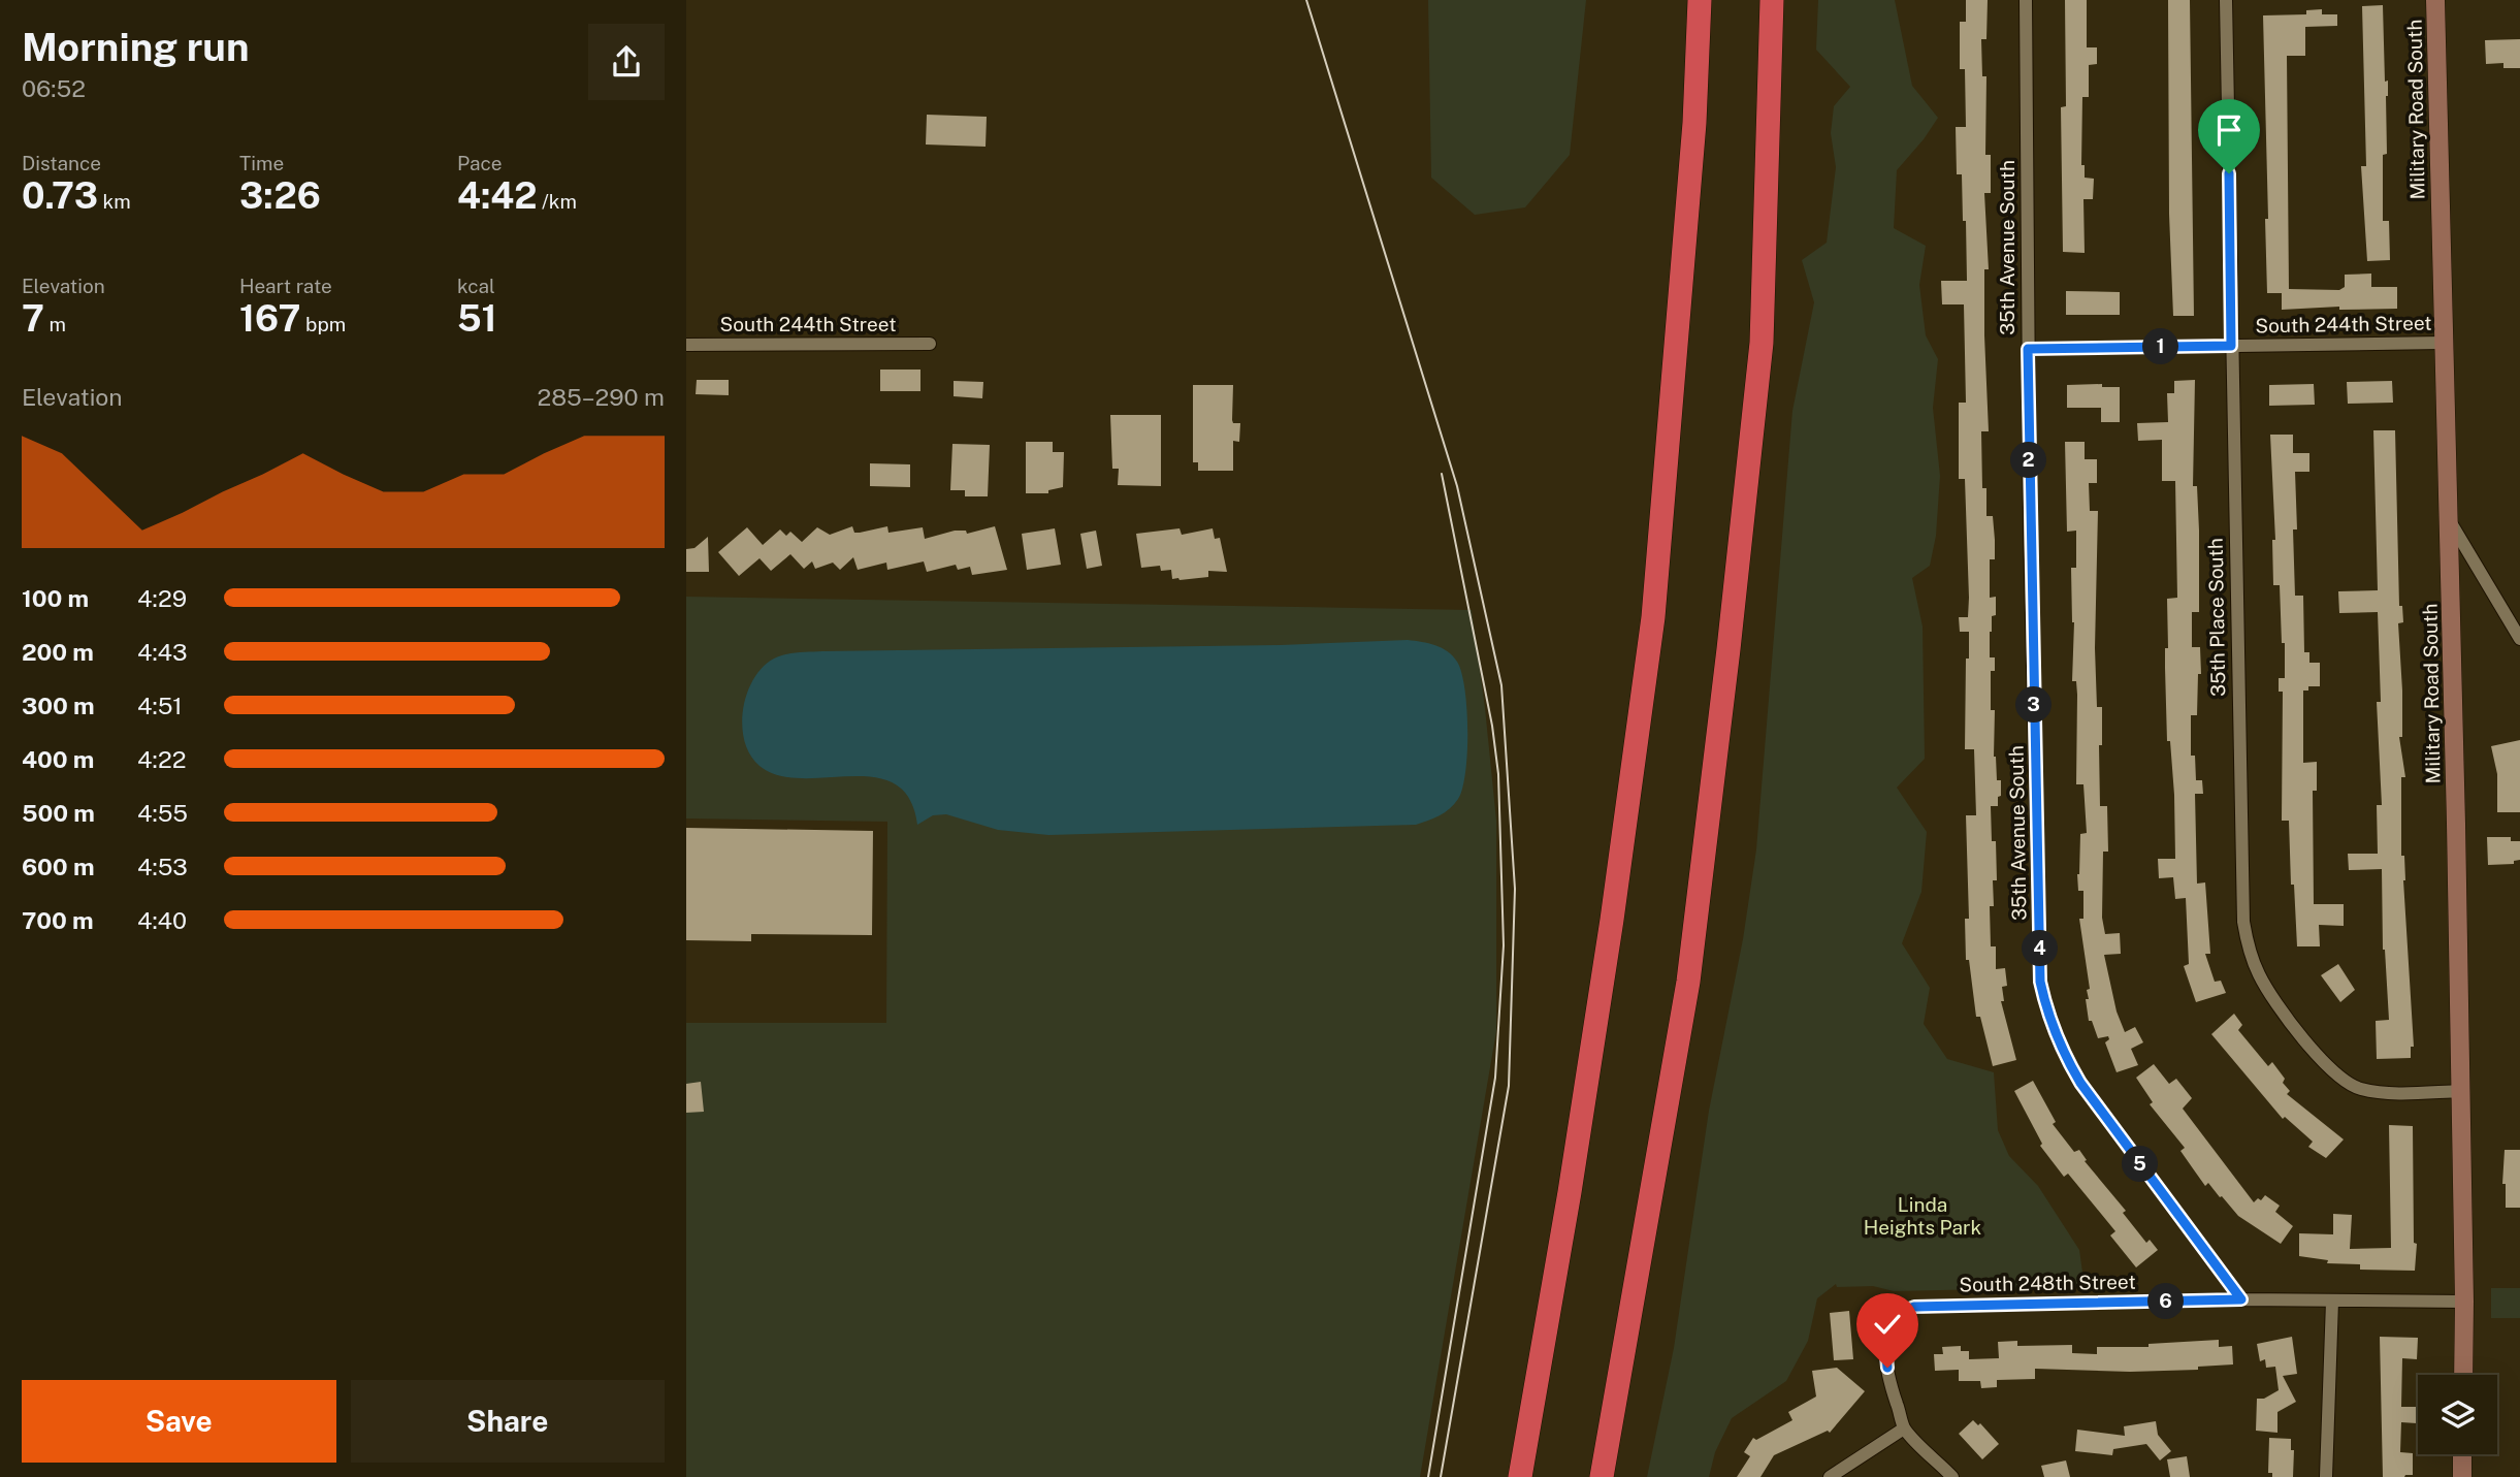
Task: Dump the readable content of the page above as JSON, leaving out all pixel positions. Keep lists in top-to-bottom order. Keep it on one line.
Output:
{"streets":{"main road":["Military Road South"],"street":["35th Avenue South","South 244th Street","35th Place South","South 248th Street"]},"crossings":[["Military Road South","South 244th Street"],["Military Road South","35th Place South"],["Military Road South","South 248th Street"],["35th Avenue South","South 244th Street"],["35th Avenue South","South 248th Street"],["South 244th Street","35th Place South"]],"parks":["Linda Heights Park"],"page":{"heading":["Morning run","06:52"],"stats":[["Distance","0.73 km"],["Time","3:26"],["Pace","4:42 /km"],["Elevation","7 m"],["Heart rate","167 bpm"],["kcal","51"]],"pins":["1","2","3","4","5","6"],"chart":["Elevation","285–290 m"],"list":[{"name":"100 m","note":"4:29"},{"name":"200 m","note":"4:43"},{"name":"300 m","note":"4:51"},{"name":"400 m","note":"4:22"},{"name":"500 m","note":"4:55"},{"name":"600 m","note":"4:53"},{"name":"700 m","note":"4:40"}],"buttons":["Save","Share"]}}
